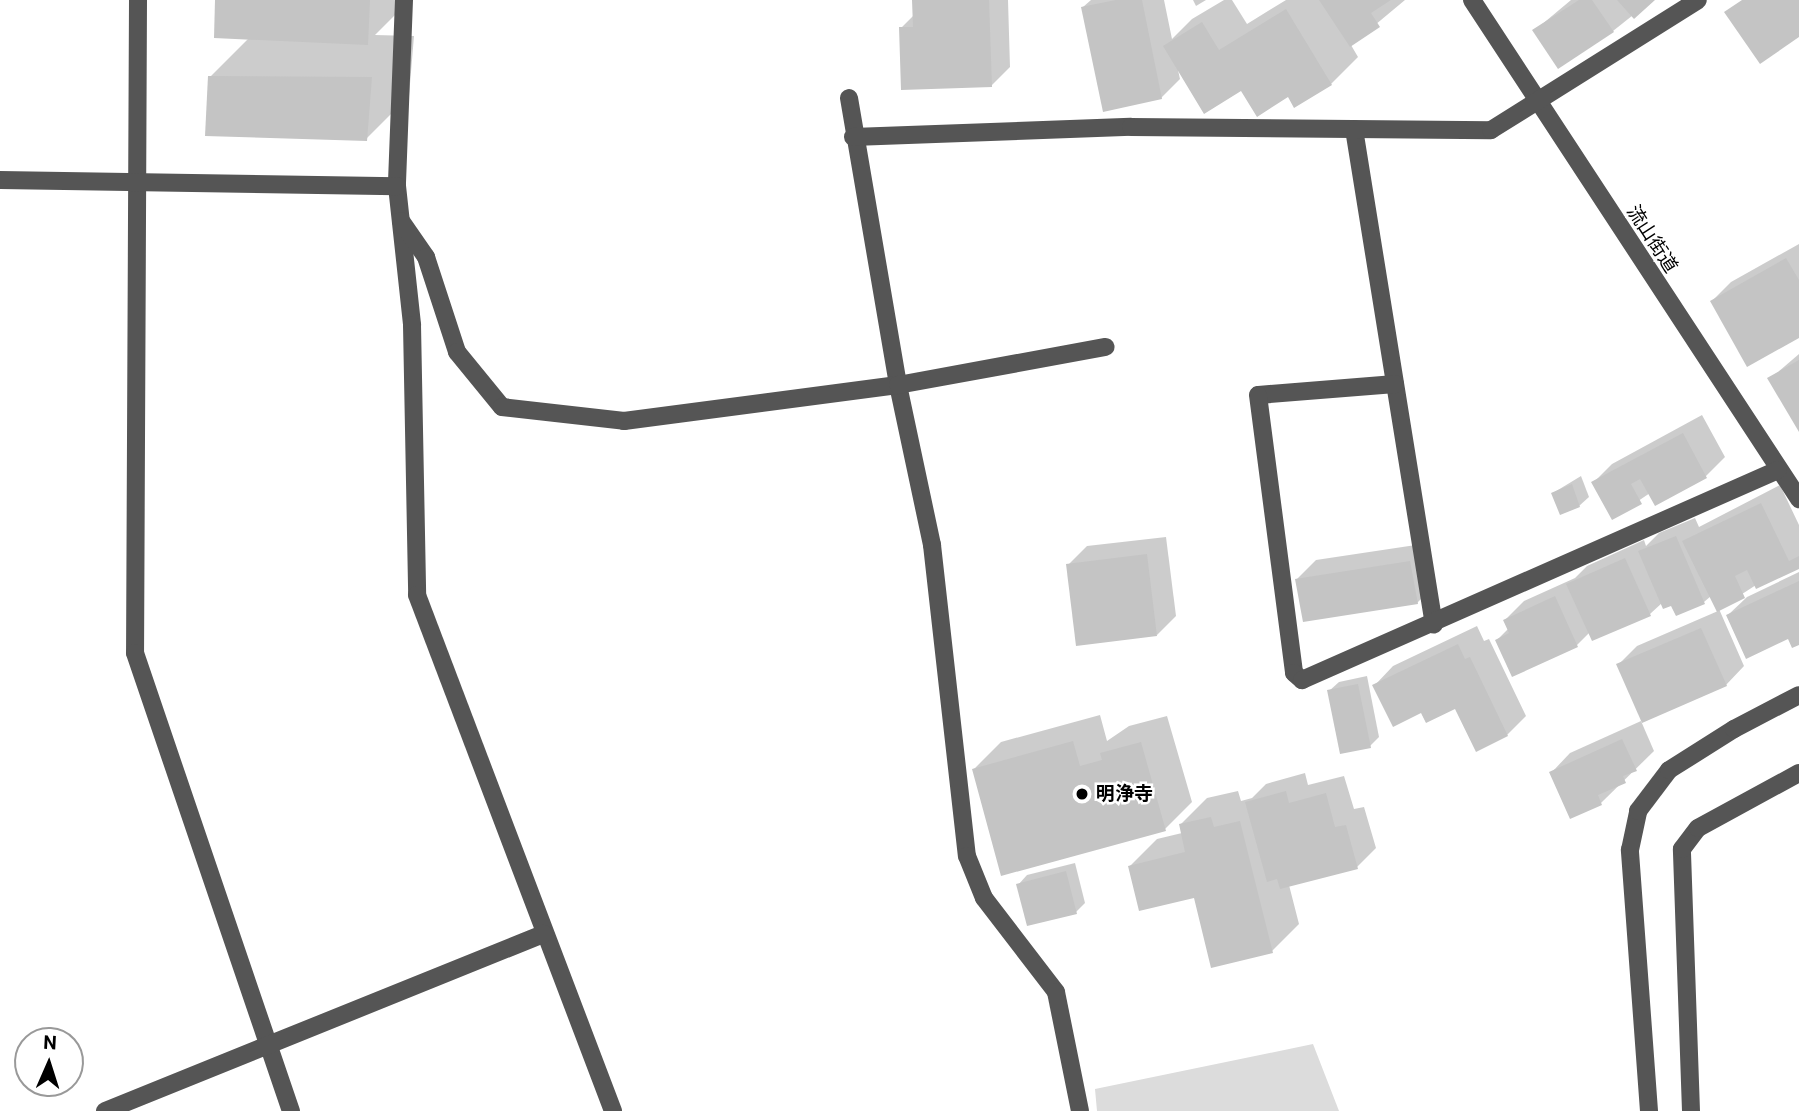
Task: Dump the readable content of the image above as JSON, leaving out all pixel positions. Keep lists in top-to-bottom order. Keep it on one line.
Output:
{"streets":{"street":["流山街道"]},"places":["明浄寺"],"north":"top"}
